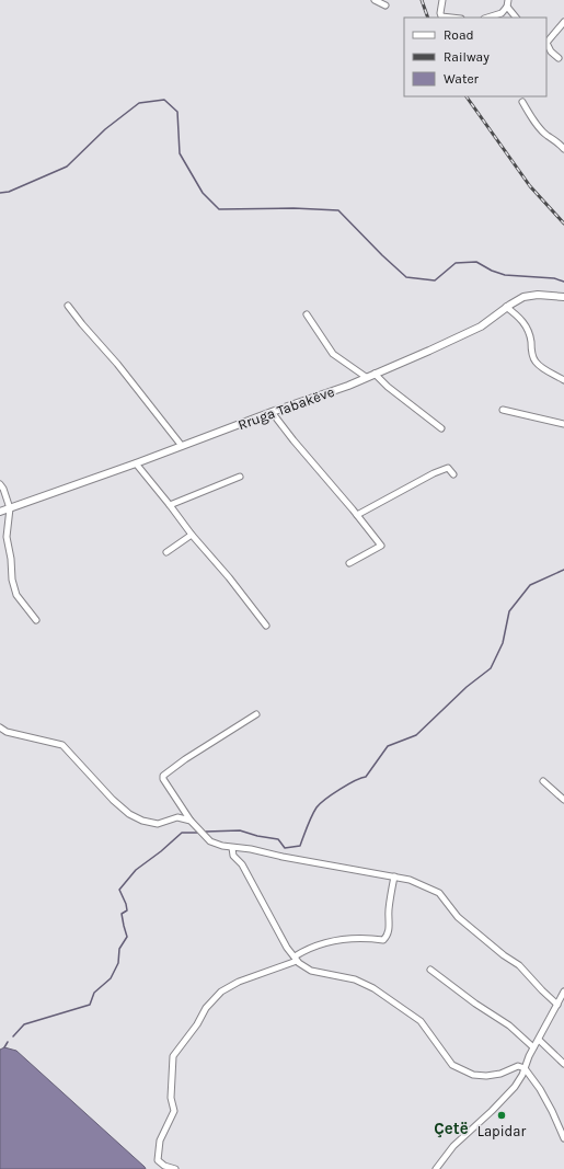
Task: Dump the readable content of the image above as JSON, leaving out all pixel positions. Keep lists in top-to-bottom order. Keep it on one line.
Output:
{"streets":{"street":["Rruga Tabakëve"]},"districts":["Çetë"],"places":["Lapidar"],"legend":["Road","Railway","Water"]}
